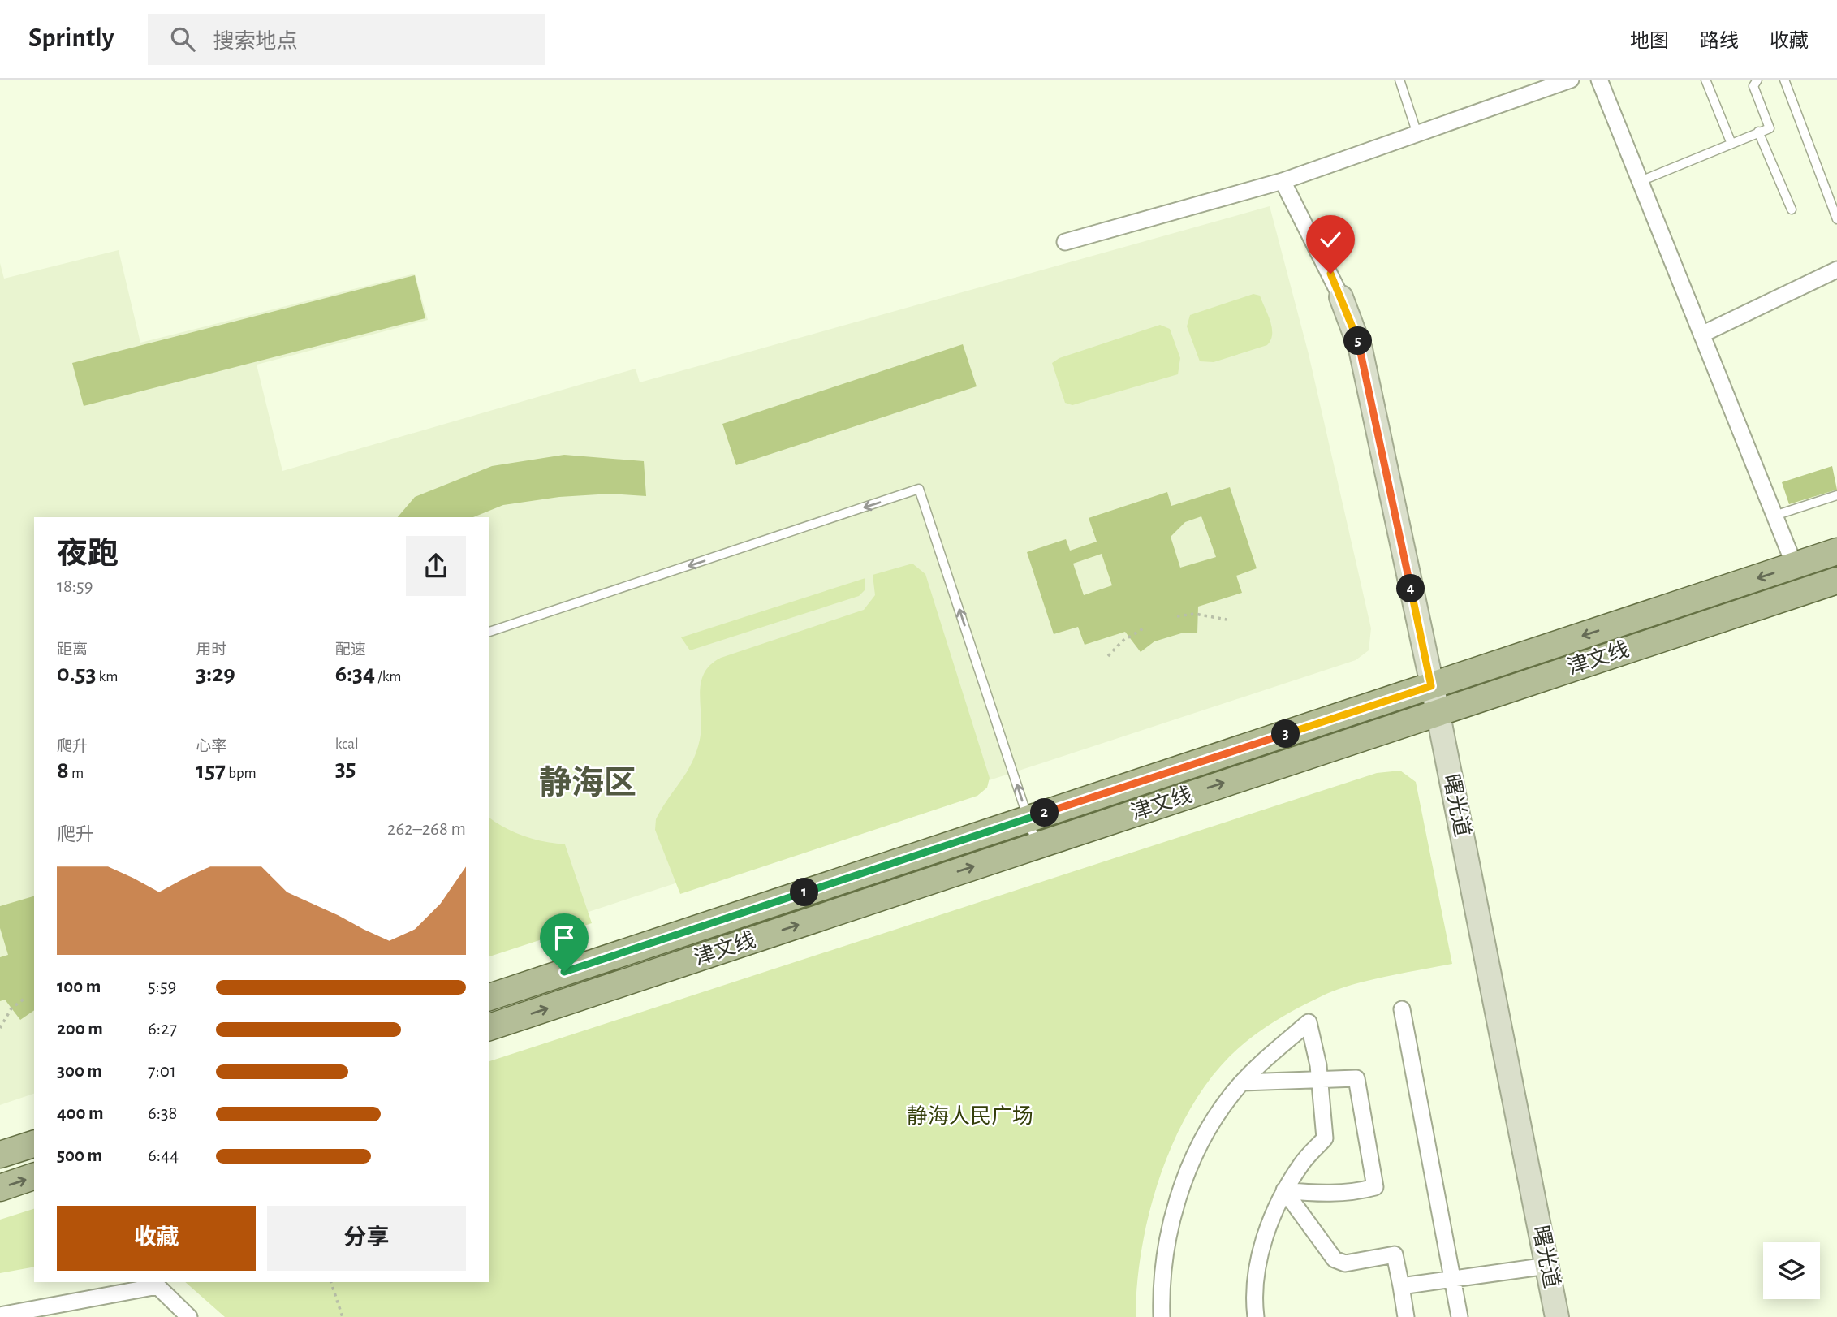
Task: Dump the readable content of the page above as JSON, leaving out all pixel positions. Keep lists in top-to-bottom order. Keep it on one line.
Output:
{"streets":{"main road":["津文线"],"street":["曙光道"]},"crossings":[["津文线","曙光道"]],"districts":["静海区"],"parks":["静海人民广场"],"page":{"header":"Sprintly","search":"搜索地点","nav":["地图","路线","收藏"],"pins":["5","4","3","2","1"],"heading":["夜跑","18:59"],"stats":[["距离","0.53 km"],["用时","3:29"],["配速","6:34 /km"],["爬升","8 m"],["心率","157 bpm"],["kcal","35"]],"chart":["爬升","262–268 m"],"list":[{"name":"100 m","note":"5:59"},{"name":"200 m","note":"6:27"},{"name":"300 m","note":"7:01"},{"name":"400 m","note":"6:38"},{"name":"500 m","note":"6:44"}],"buttons":["收藏","分享"]}}
